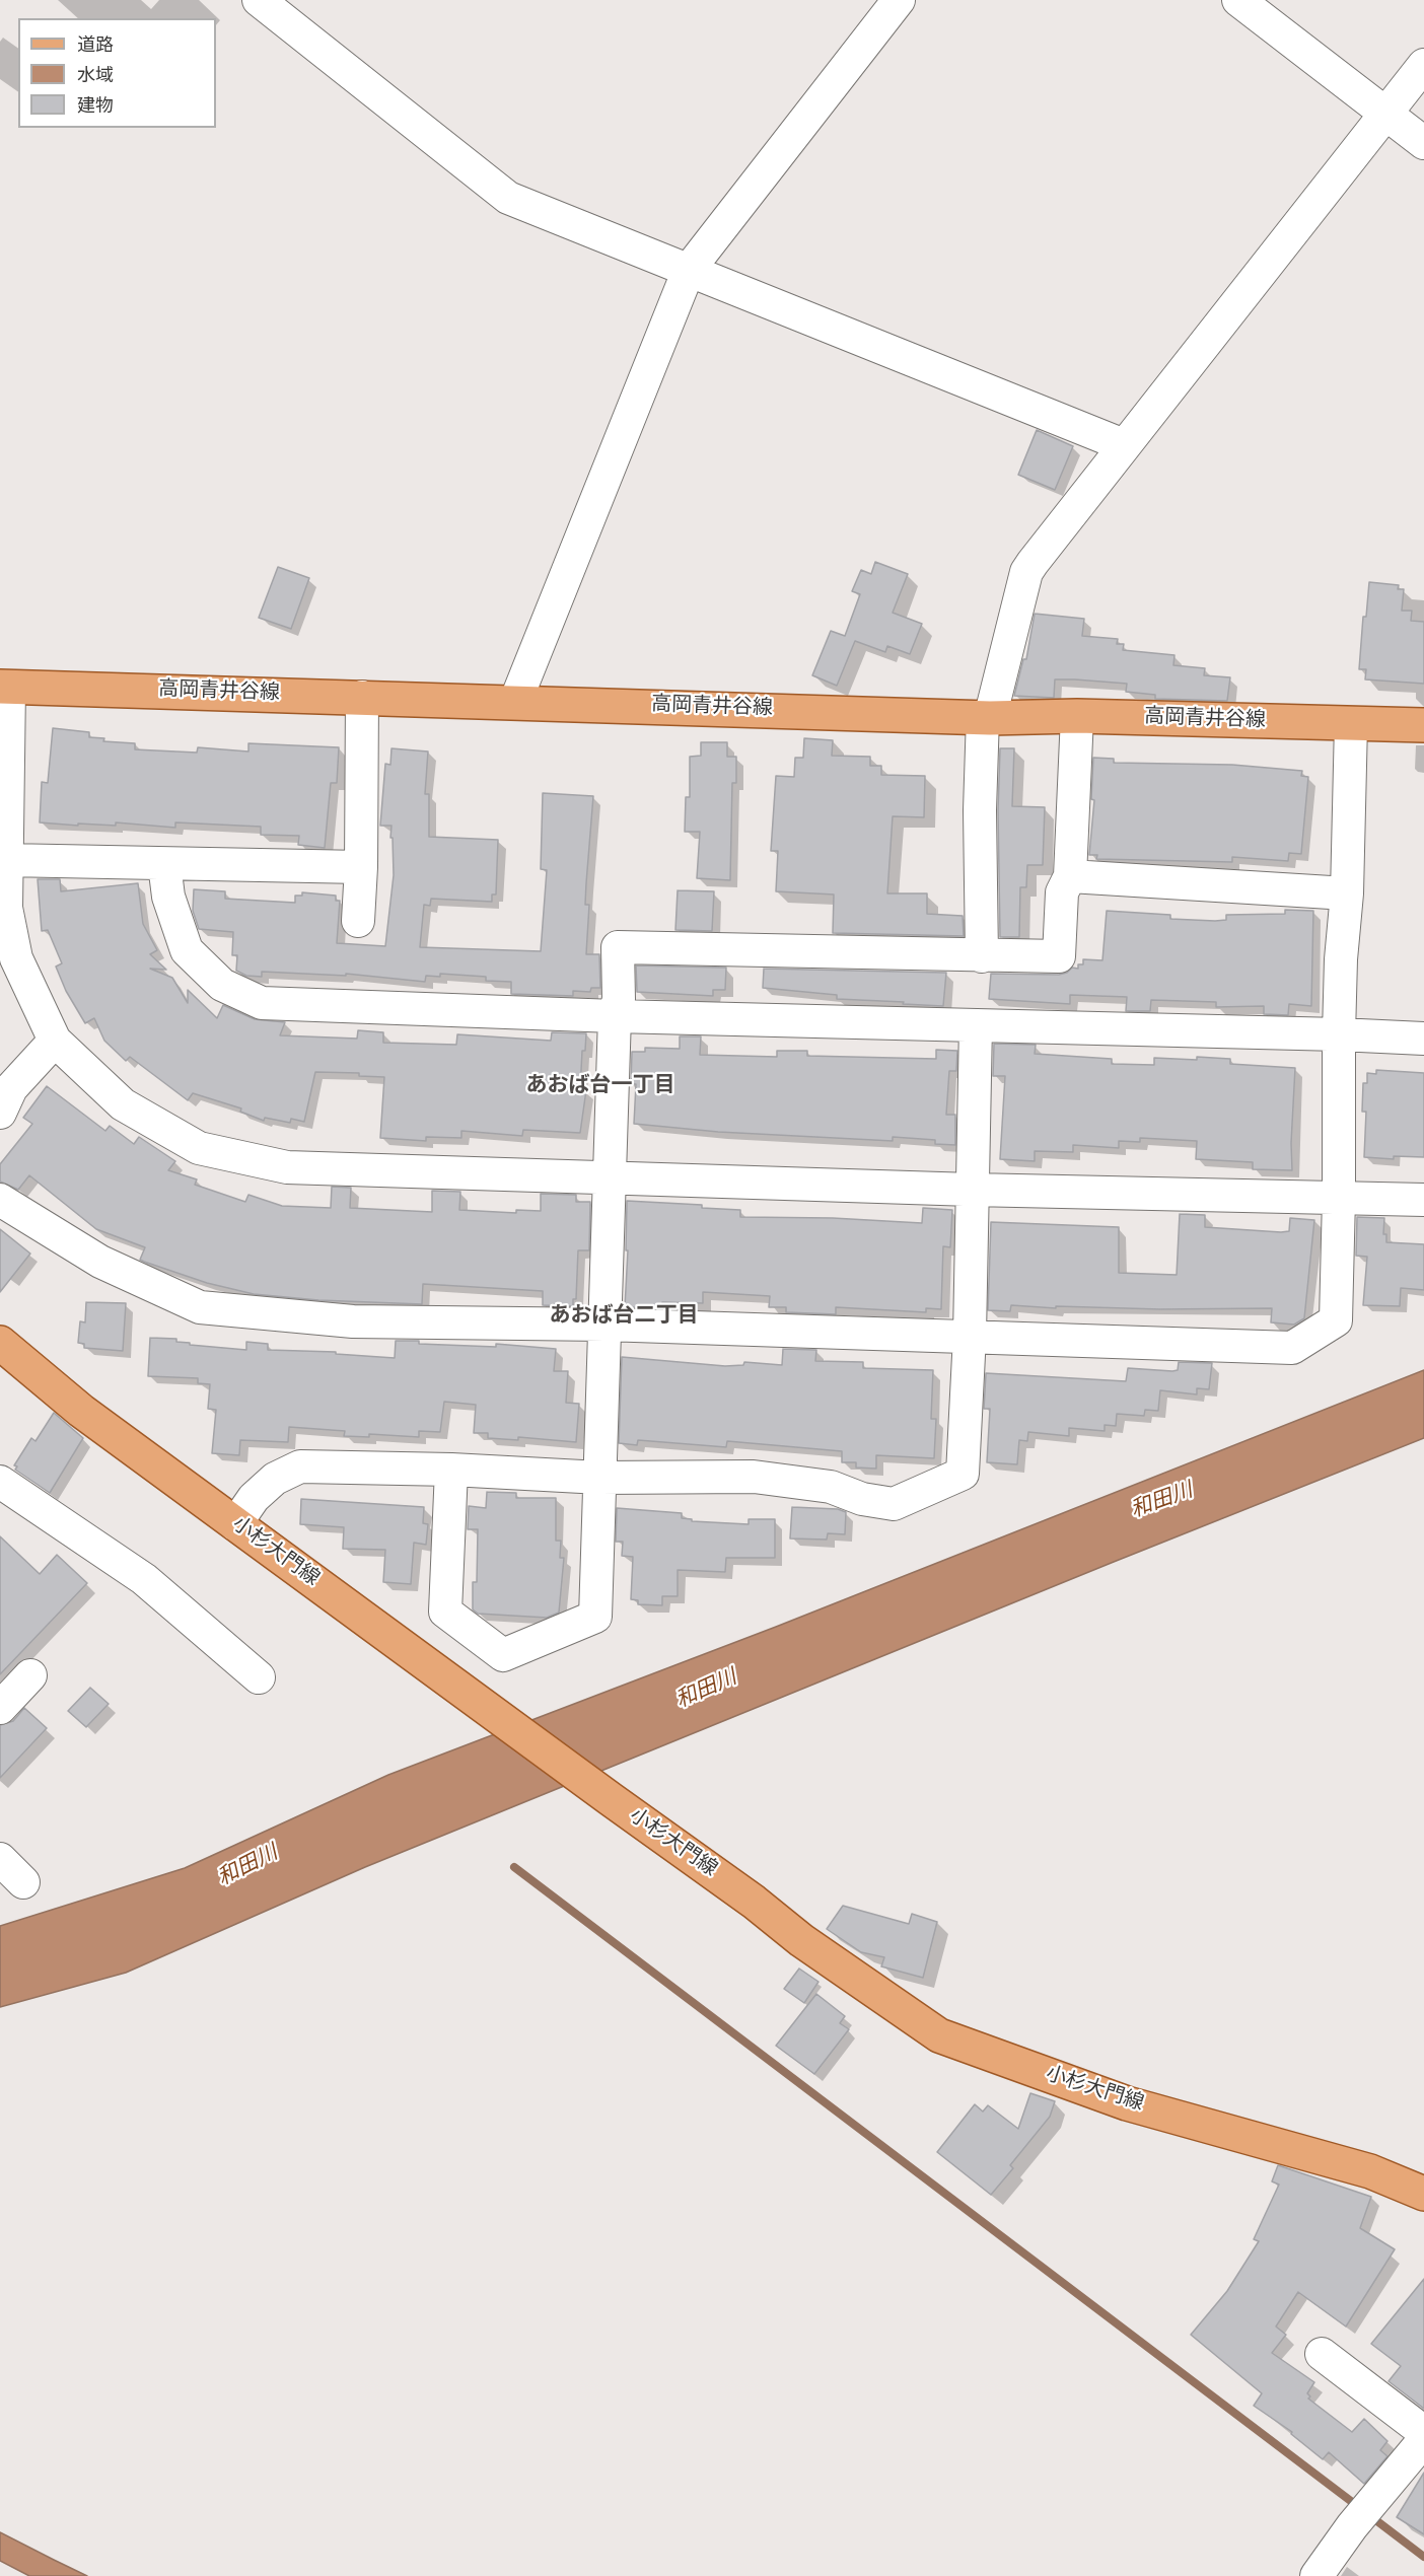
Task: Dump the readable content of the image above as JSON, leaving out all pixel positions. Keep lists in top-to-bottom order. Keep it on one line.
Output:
{"streets":{"main road":["高岡青井谷線","小杉大門線"]},"districts":["あおば台一丁目","あおば台二丁目"],"water":["和田川"],"legend":["道路","水域","建物"]}
